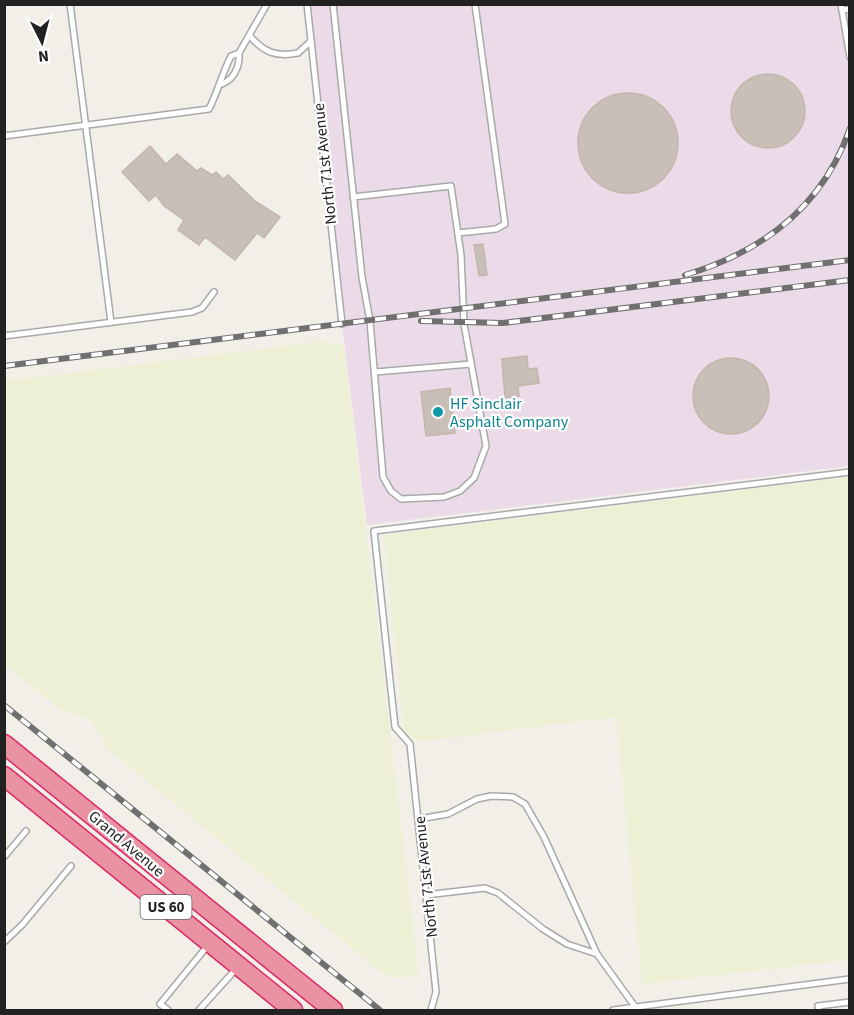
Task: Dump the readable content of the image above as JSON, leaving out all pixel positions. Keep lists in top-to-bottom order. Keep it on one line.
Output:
{"streets":{"highway":["Grand Avenue","US 60"],"lane":["North 71st Avenue"]},"places":["HF Sinclair Asphalt Company"],"north":"bottom"}
